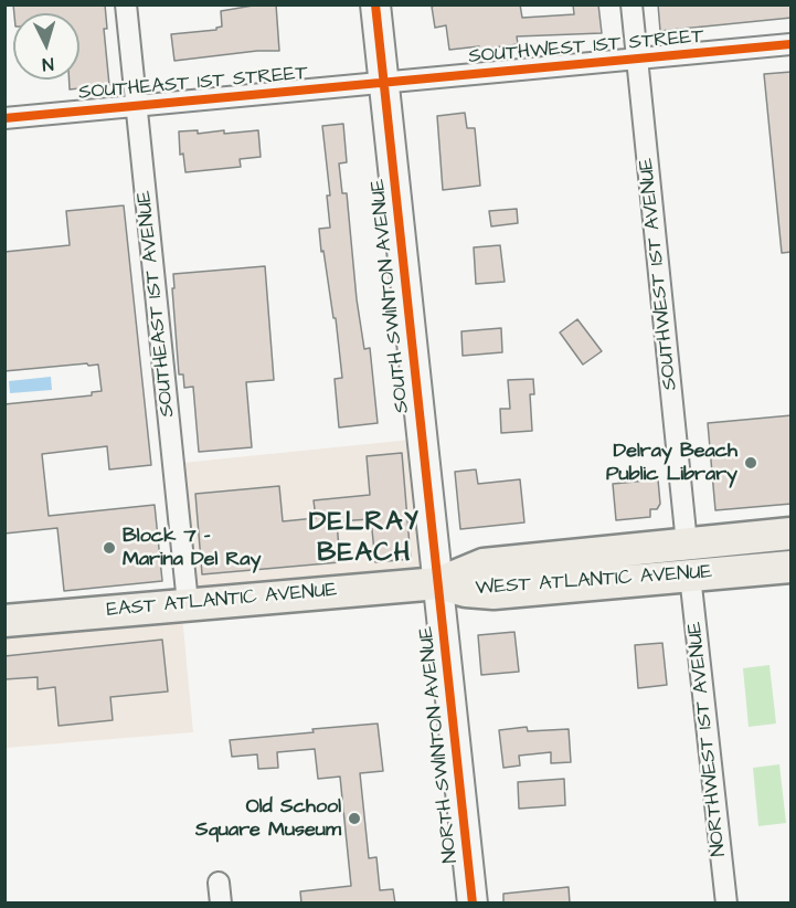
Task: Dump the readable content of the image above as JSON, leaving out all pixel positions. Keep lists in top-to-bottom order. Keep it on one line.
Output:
{"streets":{"main road":["WEST ATLANTIC AVENUE","EAST ATLANTIC AVENUE"],"street":["SOUTHWEST 1ST STREET","SOUTHEAST 1ST STREET","SOUTHWEST 1ST AVENUE","SOUTH SWINTON AVENUE","SOUTHEAST 1ST AVENUE","NORTHWEST 1ST AVENUE","NORTH SWINTON AVENUE"]},"crossings":[["SOUTHWEST 1ST STREET","SOUTHEAST 1ST STREET"],["SOUTHWEST 1ST STREET","SOUTHWEST 1ST AVENUE"],["SOUTHWEST 1ST STREET","SOUTH SWINTON AVENUE"],["SOUTHEAST 1ST STREET","SOUTH SWINTON AVENUE"],["SOUTHEAST 1ST STREET","SOUTHEAST 1ST AVENUE"],["SOUTHWEST 1ST AVENUE","WEST ATLANTIC AVENUE"],["SOUTH SWINTON AVENUE","WEST ATLANTIC AVENUE"],["SOUTH SWINTON AVENUE","EAST ATLANTIC AVENUE"],["SOUTH SWINTON AVENUE","NORTH SWINTON AVENUE"],["SOUTHEAST 1ST AVENUE","EAST ATLANTIC AVENUE"],["WEST ATLANTIC AVENUE","EAST ATLANTIC AVENUE"],["WEST ATLANTIC AVENUE","NORTHWEST 1ST AVENUE"],["WEST ATLANTIC AVENUE","NORTH SWINTON AVENUE"],["EAST ATLANTIC AVENUE","NORTH SWINTON AVENUE"]],"districts":["DELRAY BEACH"],"places":["Delray Beach Public Library","Block 7 - Marina Del Ray","Old School Square Museum"],"north":"bottom"}
